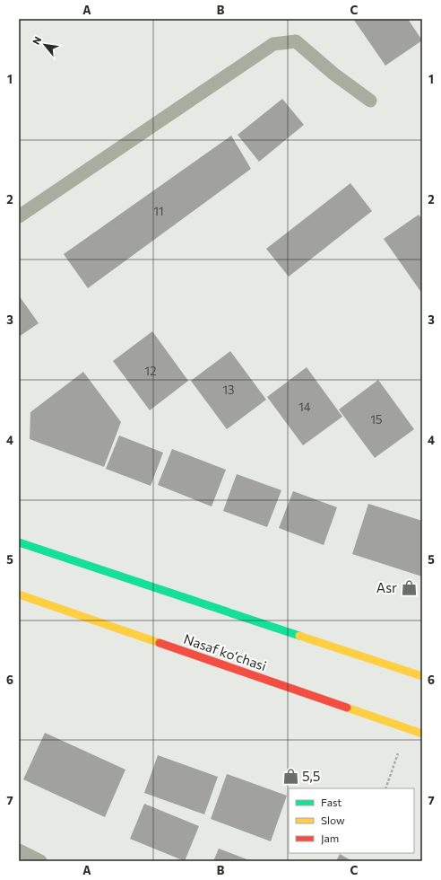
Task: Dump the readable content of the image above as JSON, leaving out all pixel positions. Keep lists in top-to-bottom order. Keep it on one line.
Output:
{"streets":{"main road":["Nasaf ko‘chasi"]},"places":{"shop":["Asr","5,5"]},"house_numbers":["11","12","13","14","15"],"legend":["Fast","Slow","Jam"],"north":"top left","grid":{"columns":["A","B","C"],"rows":["1","2","3","4","5","6","7"]}}
